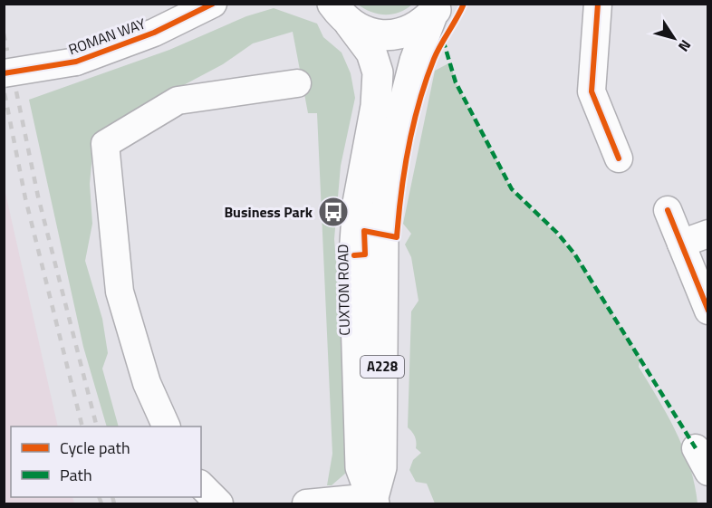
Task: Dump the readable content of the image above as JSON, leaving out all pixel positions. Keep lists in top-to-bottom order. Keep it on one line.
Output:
{"streets":{"main road":["CUXTON ROAD","A228"],"street":["ROMAN WAY"]},"crossings":[["CUXTON ROAD","A228"]],"places":{"bus stop":["Business Park"]},"legend":["Cycle path","Path"],"north":"bottom right"}
